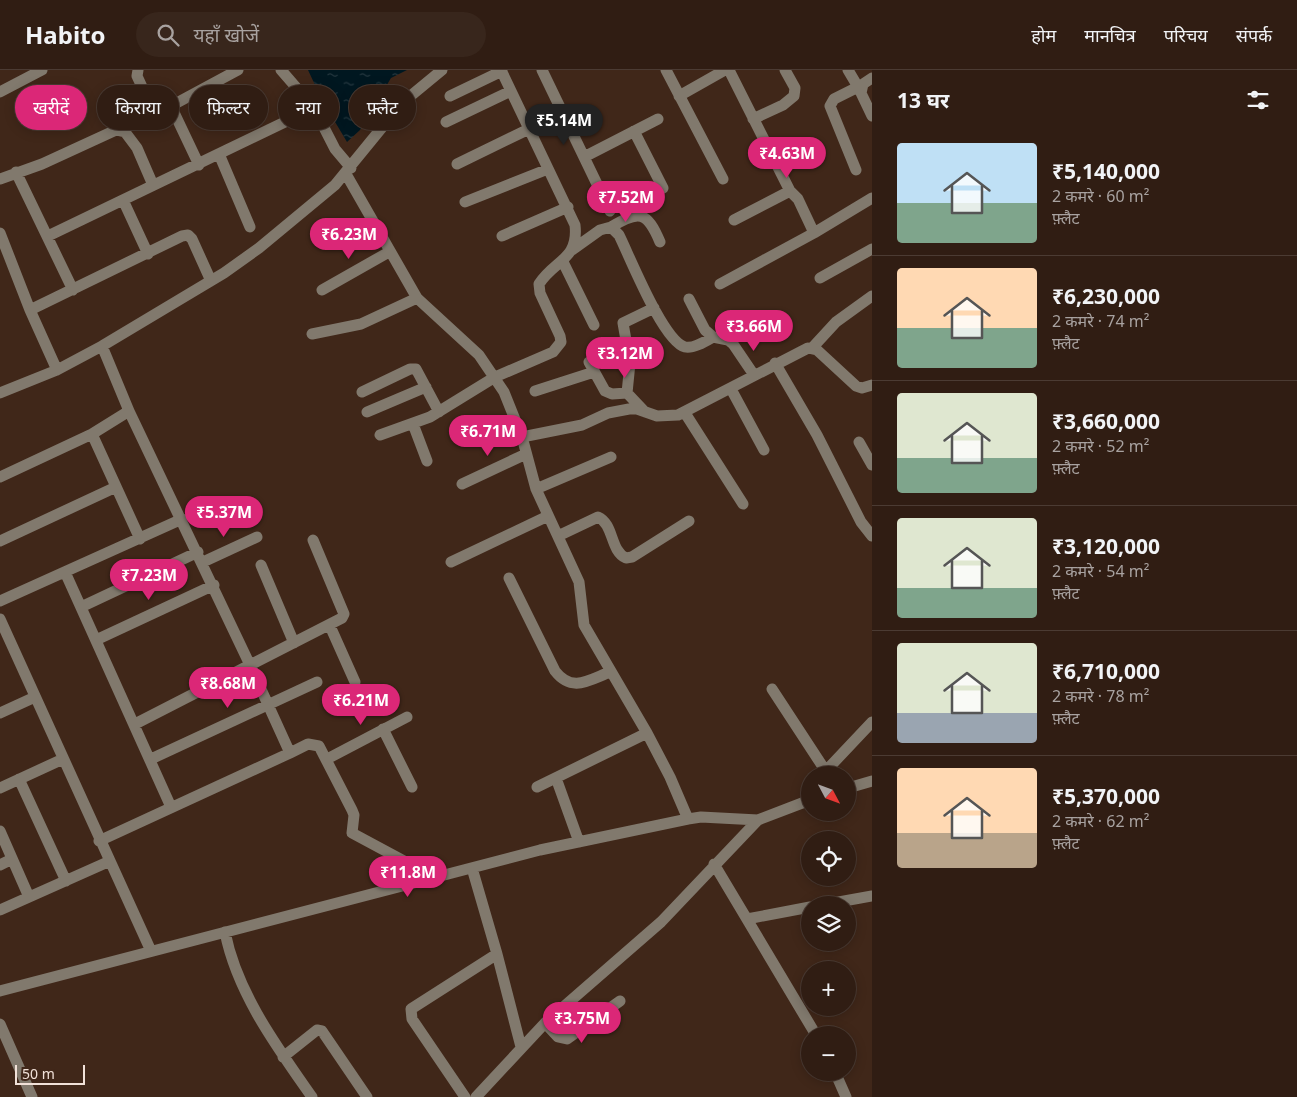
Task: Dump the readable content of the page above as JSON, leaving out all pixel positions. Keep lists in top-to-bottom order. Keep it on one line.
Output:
{"scale_bar":"50 m","north":"bottom right","page":{"header":"Habito","search":"यहाँ खोजें","nav":["होम","मानचित्र","परिचय","संपर्क"],"heading":"13 घर","chip":["खरीदें","किराया","फ़िल्टर","नया","फ़्लैट"],"price":["₹5.14M","₹4.63M","₹7.52M","₹6.23M","₹3.66M","₹3.12M","₹6.71M","₹5.37M","₹7.23M","₹8.68M","₹6.21M","₹11.8M","₹3.75M"],"list":[{"name":"₹5,140,000","note":"2 कमरे · 60 m² · फ़्लैट"},{"name":"₹6,230,000","note":"2 कमरे · 74 m² · फ़्लैट"},{"name":"₹3,660,000","note":"2 कमरे · 52 m² · फ़्लैट"},{"name":"₹3,120,000","note":"2 कमरे · 54 m² · फ़्लैट"},{"name":"₹6,710,000","note":"2 कमरे · 78 m² · फ़्लैट"},{"name":"₹5,370,000","note":"2 कमरे · 62 m² · फ़्लैट"}],"map_buttons":["+","−"],"scale":"50 m"}}
